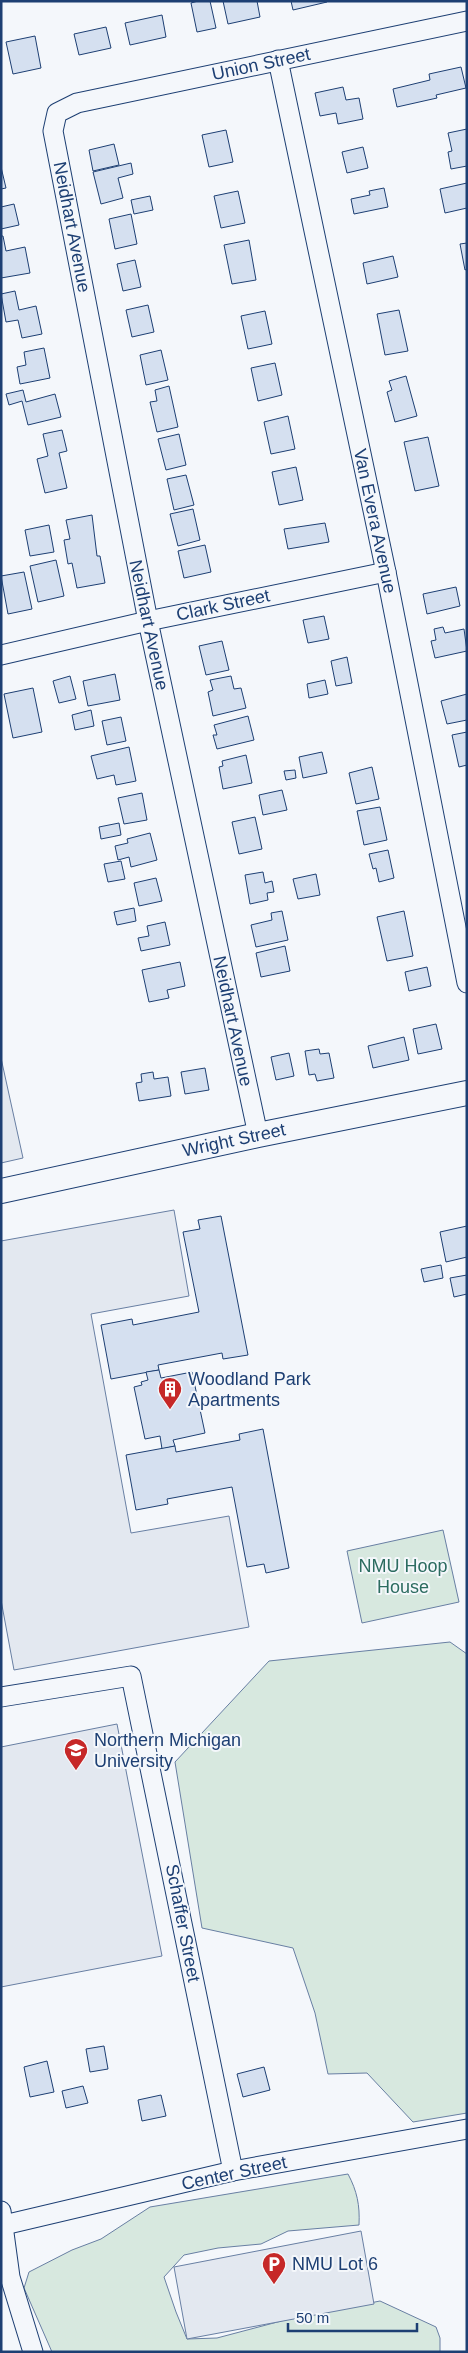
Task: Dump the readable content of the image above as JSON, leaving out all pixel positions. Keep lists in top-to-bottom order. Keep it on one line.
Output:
{"streets":{"main road":["Wright Street"],"street":["Union Street","Neidhart Avenue","Van Evera Avenue","Clark Street","Schaffer Street","Center Street"]},"crossings":[["Union Street","Neidhart Avenue"],["Union Street","Van Evera Avenue"],["Neidhart Avenue","Clark Street"],["Neidhart Avenue","Wright Street"],["Van Evera Avenue","Clark Street"],["Schaffer Street","Center Street"]],"parks":["NMU Hoop House"],"places":{"building":["Woodland Park Apartments"],"school or university":["Northern Michigan University"],"parking":["NMU Lot 6"]},"scale_bar":"50 m"}
